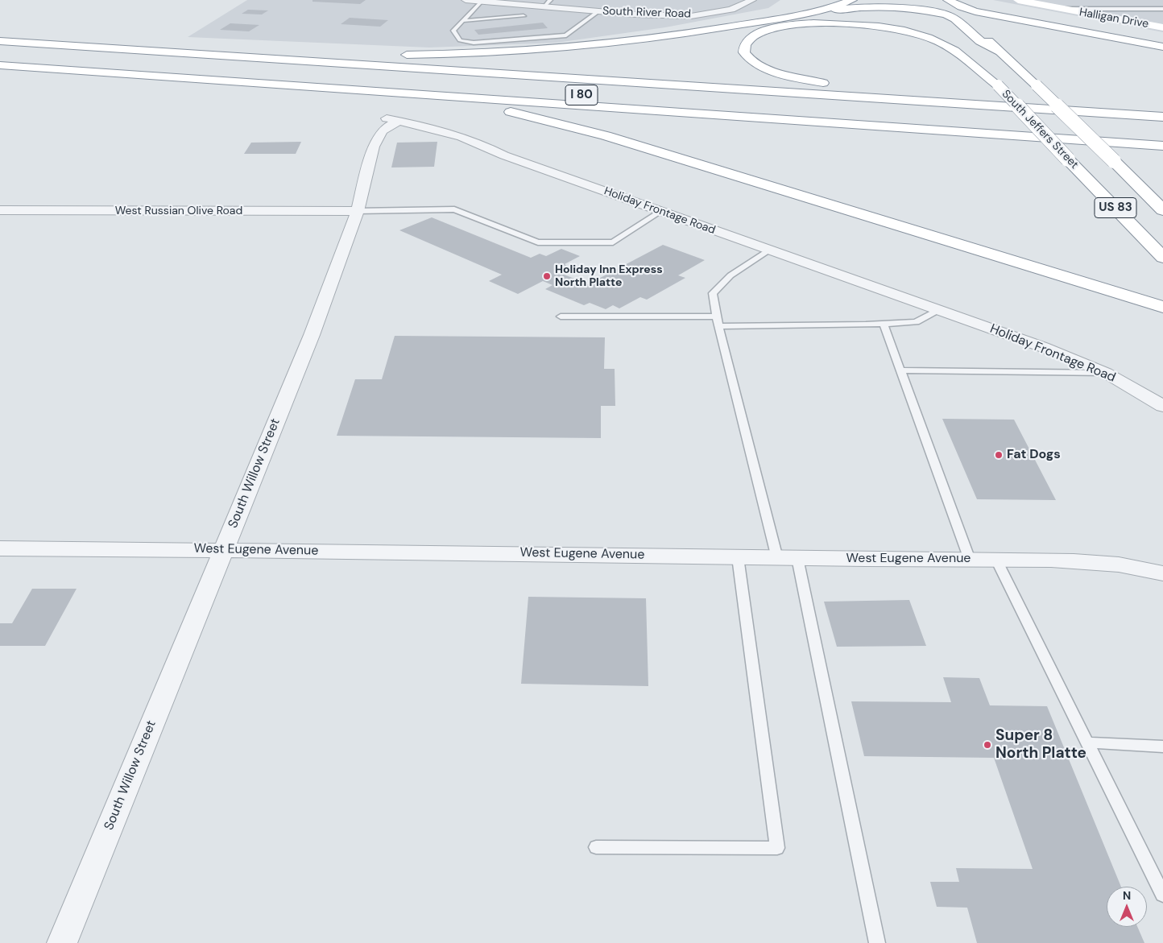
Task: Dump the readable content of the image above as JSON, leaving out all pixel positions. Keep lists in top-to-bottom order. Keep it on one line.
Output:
{"streets":{"main road":["Halligan Drive","I 80","South Jeffers Street","US 83"],"street":["South River Road","West Russian Olive Road","Holiday Frontage Road","South Willow Street","West Eugene Avenue"]},"crossings":[["West Russian Olive Road","South Willow Street"],["Holiday Frontage Road","South Willow Street"],["South Willow Street","West Eugene Avenue"]],"places":["Holiday Inn Express North Platte","Fat Dogs","Super 8 North Platte"],"north":"top"}
